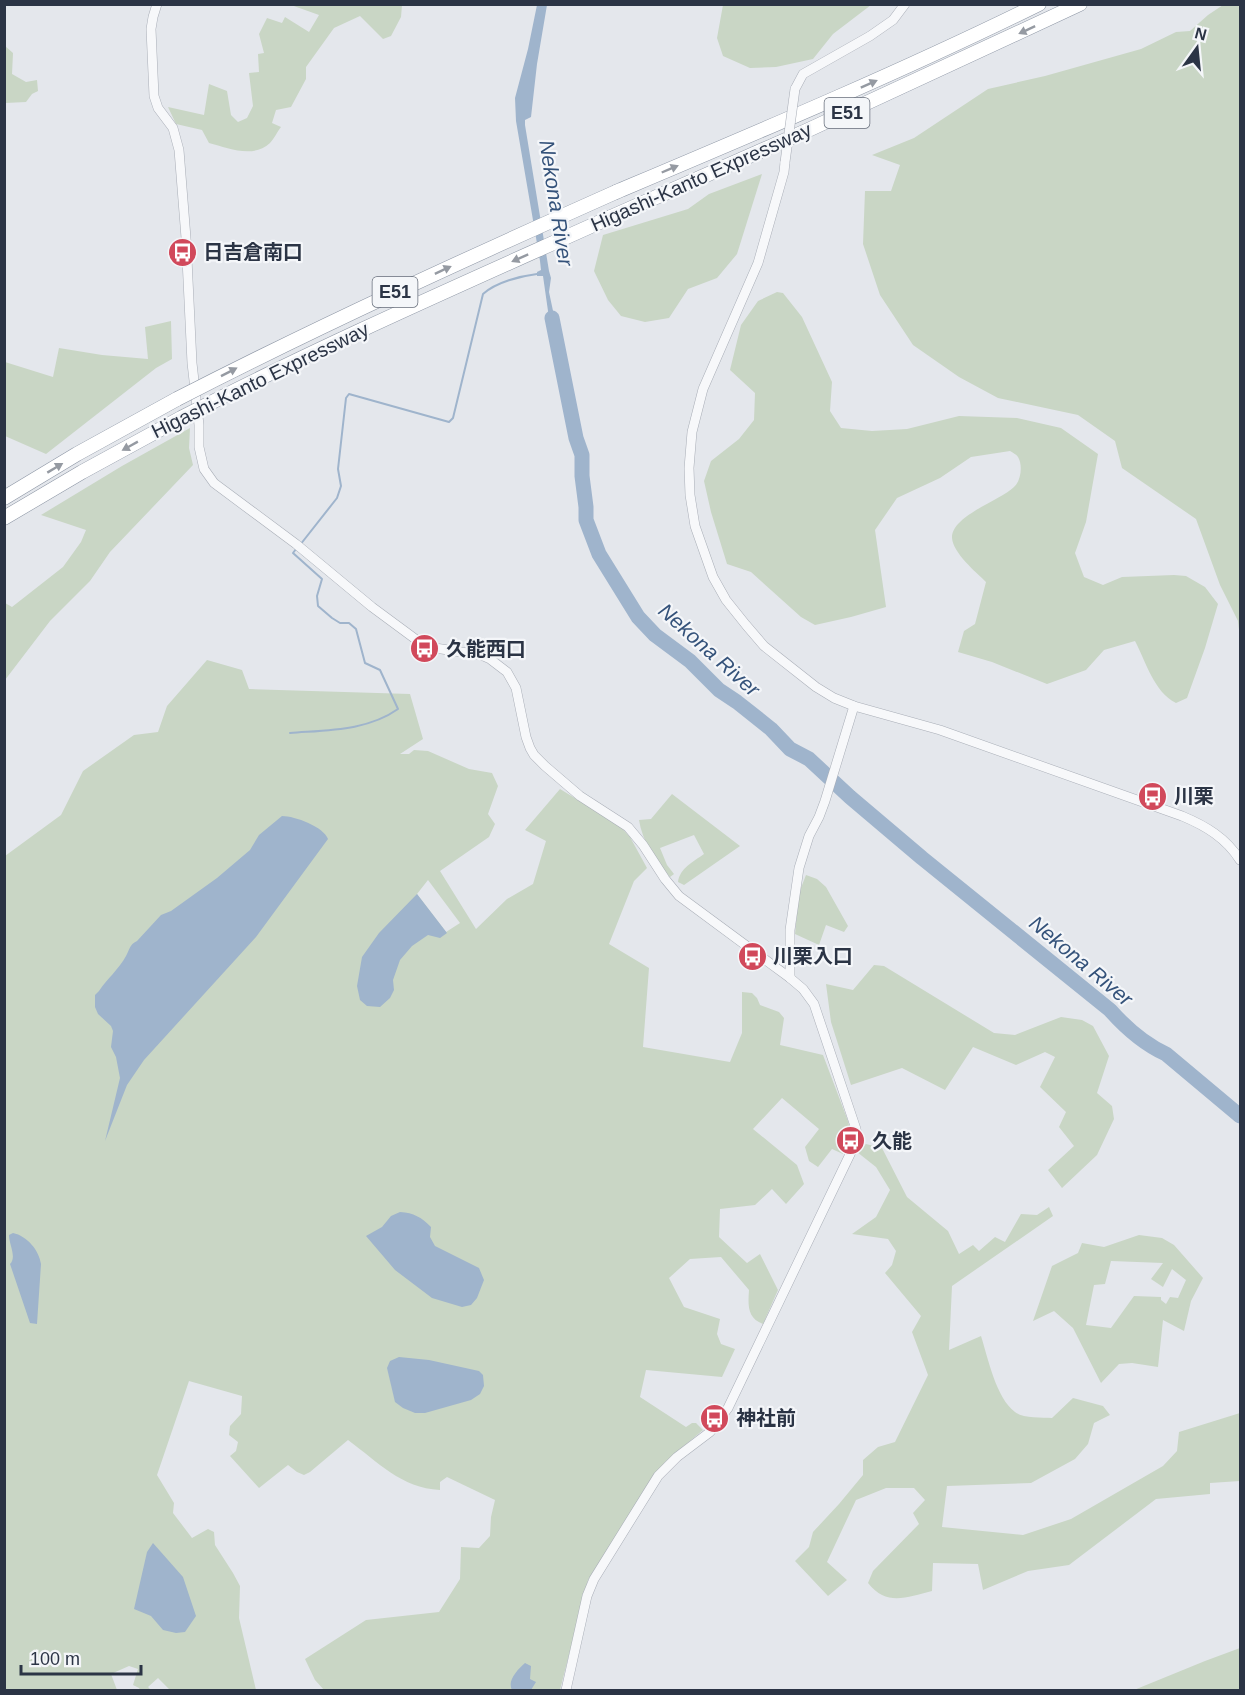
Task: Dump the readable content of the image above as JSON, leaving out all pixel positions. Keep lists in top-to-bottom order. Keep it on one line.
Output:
{"streets":{"highway":["E51","Higashi-Kanto Expressway"]},"water":["Nekona River"],"places":{"bus stop":["日吉倉南口","久能西口","川栗","川栗入口","久能","神社前"]},"scale_bar":"100 m","north":"top"}
